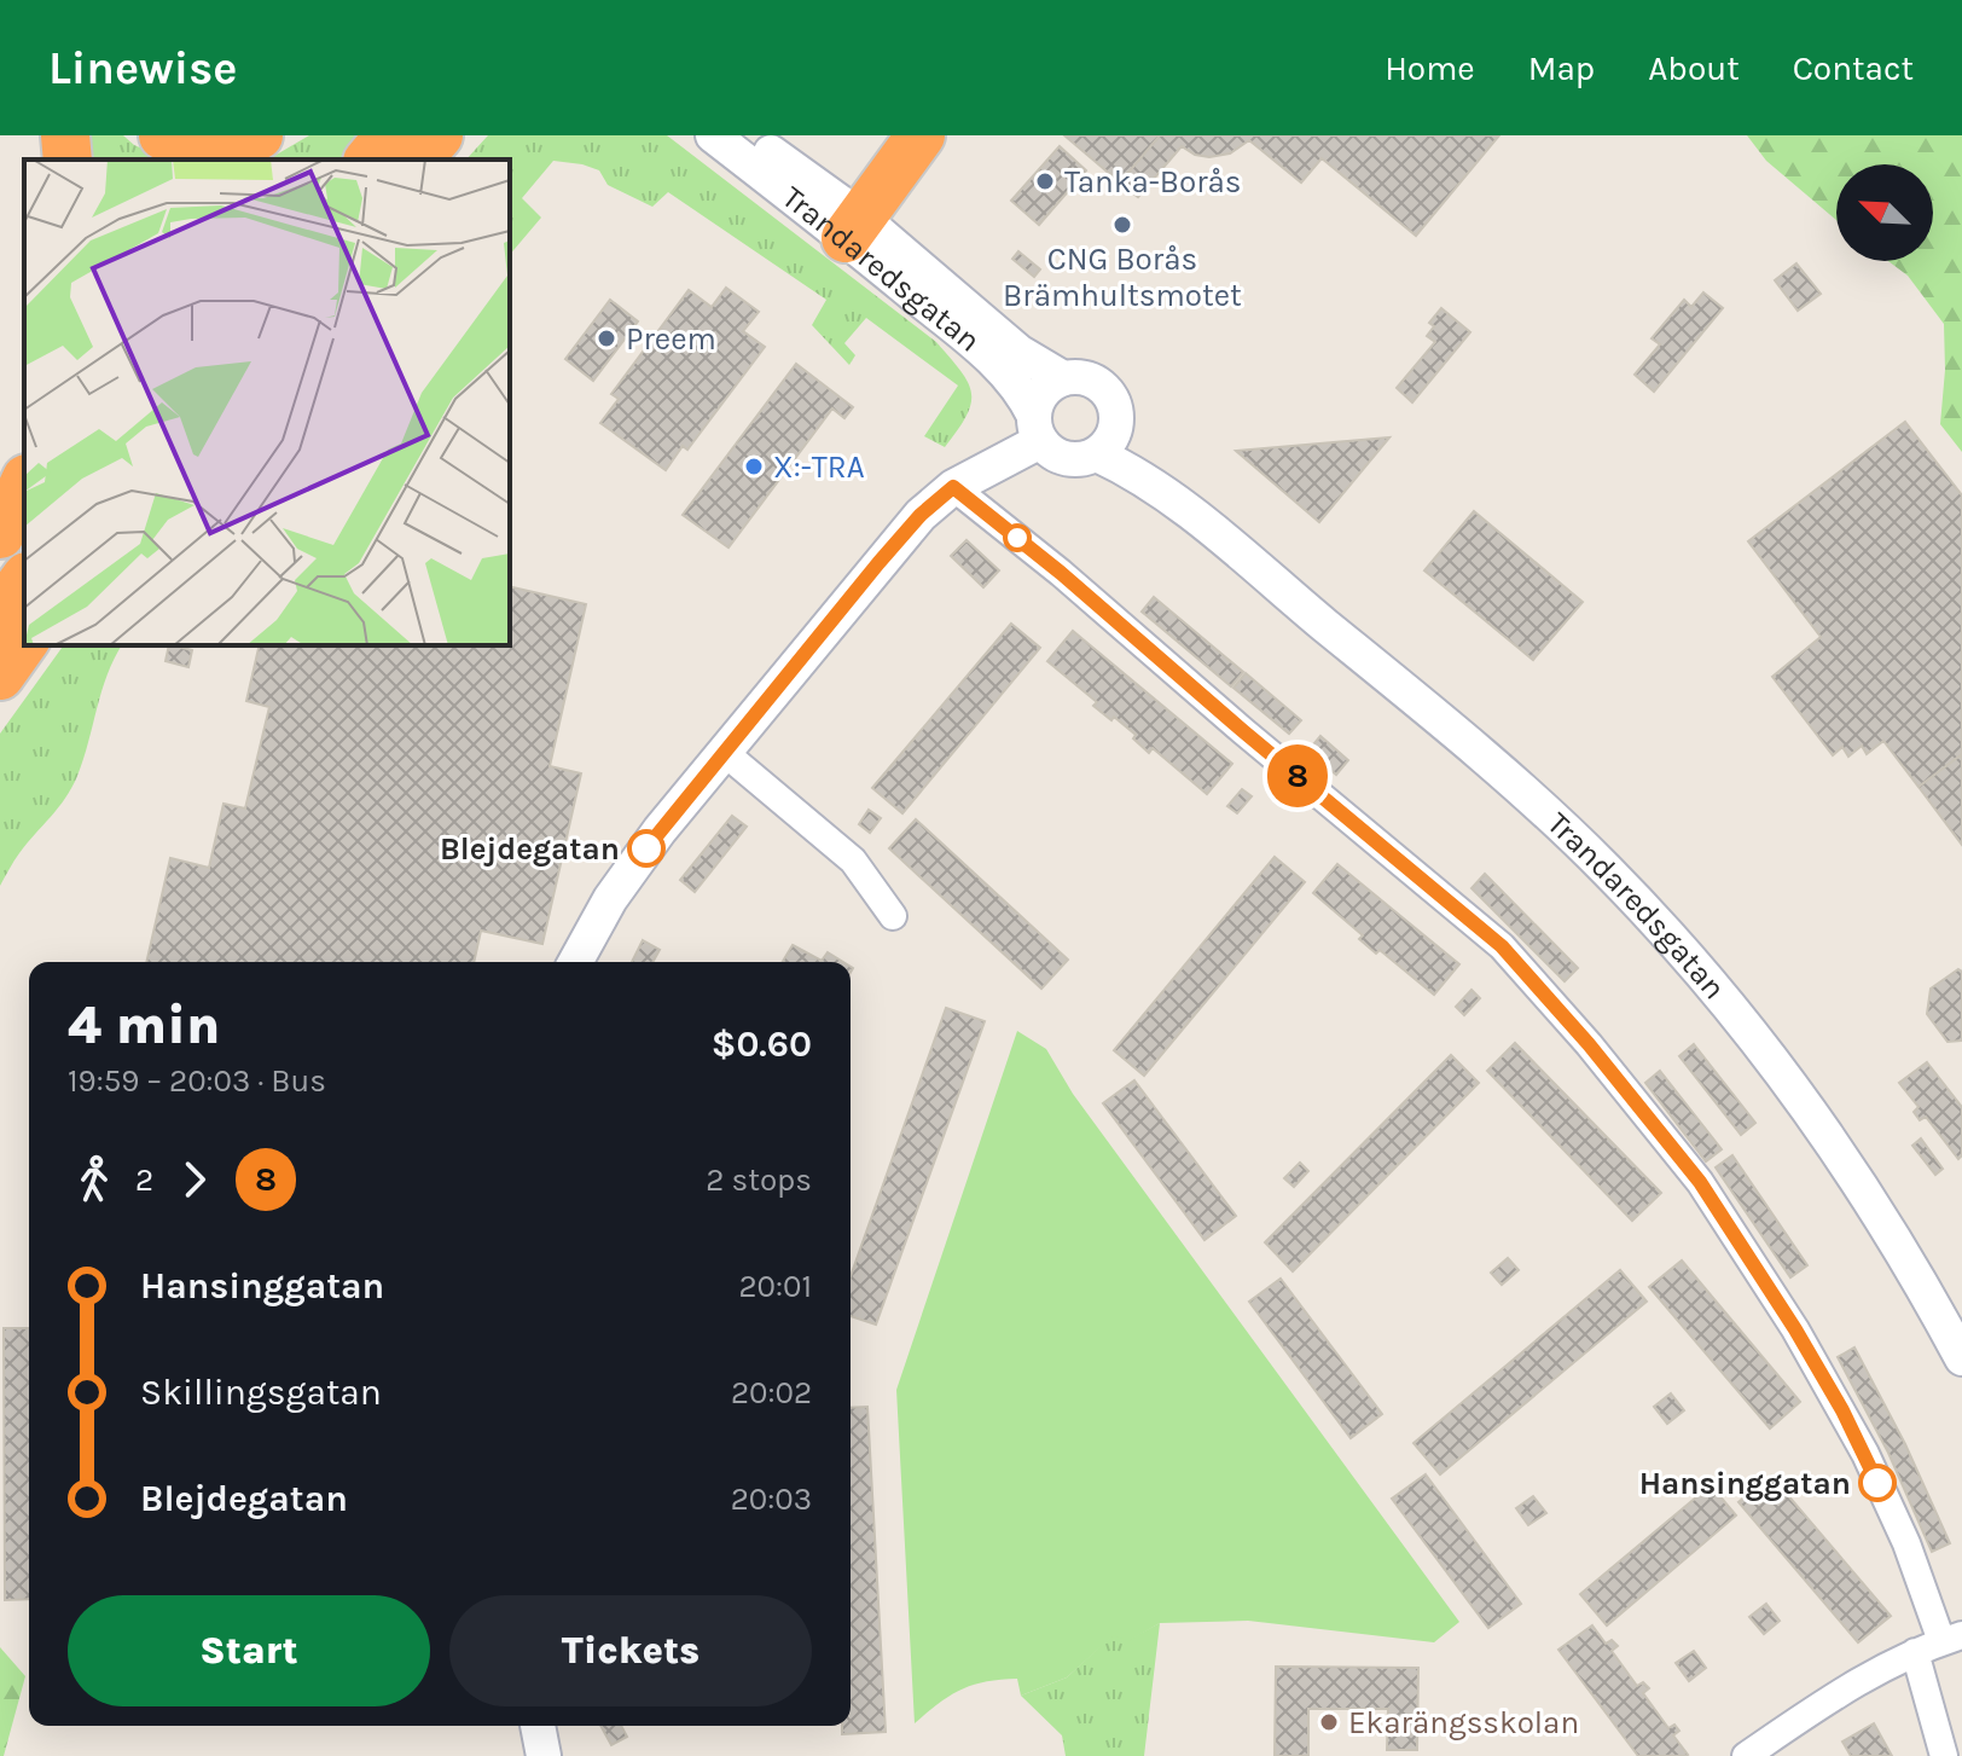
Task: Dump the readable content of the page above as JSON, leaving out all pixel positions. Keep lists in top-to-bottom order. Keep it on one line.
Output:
{"streets":{"street":["Trandaredsgatan"]},"places":["Tanka-Borås","CNG Borås Brämhultsmotet","Preem","X:-TRA","Blejdegatan","Hansinggatan","Ekarängsskolan"],"lines":["bus line 8"],"north":"top left","page":{"header":"Linewise","nav":["Home","Map","About","Contact"],"on_map":"8","heading":["4 min","19:59 – 20:03 · Bus","$0.60"],"legs":["2","8","2 stops"],"list":[{"name":"Hansinggatan","value":"20:01"},{"name":"Skillingsgatan","value":"20:02"},{"name":"Blejdegatan","value":"20:03"}],"buttons":["Start","Tickets"]}}
